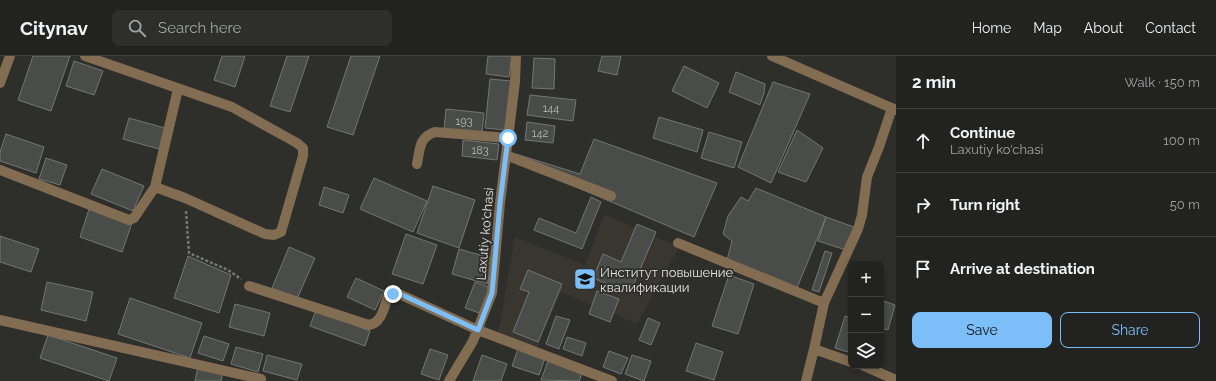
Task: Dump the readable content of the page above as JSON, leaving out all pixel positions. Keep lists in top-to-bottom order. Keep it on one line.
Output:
{"streets":{"street":["Laxutiy ko'chasi"]},"places":{"school or university":["Институт повышение квалификации"]},"house_numbers":["144","193","142","183"],"page":{"header":"Citynav","search":"Search here","nav":["Home","Map","About","Contact"],"heading":["2 min","Walk · 150 m"],"list":[["Continue","Laxutiy ko'chasi","100 m"],["Turn right","50 m"],"Arrive at destination"],"map_buttons":["+","−"],"buttons":["Save","Share"]}}
